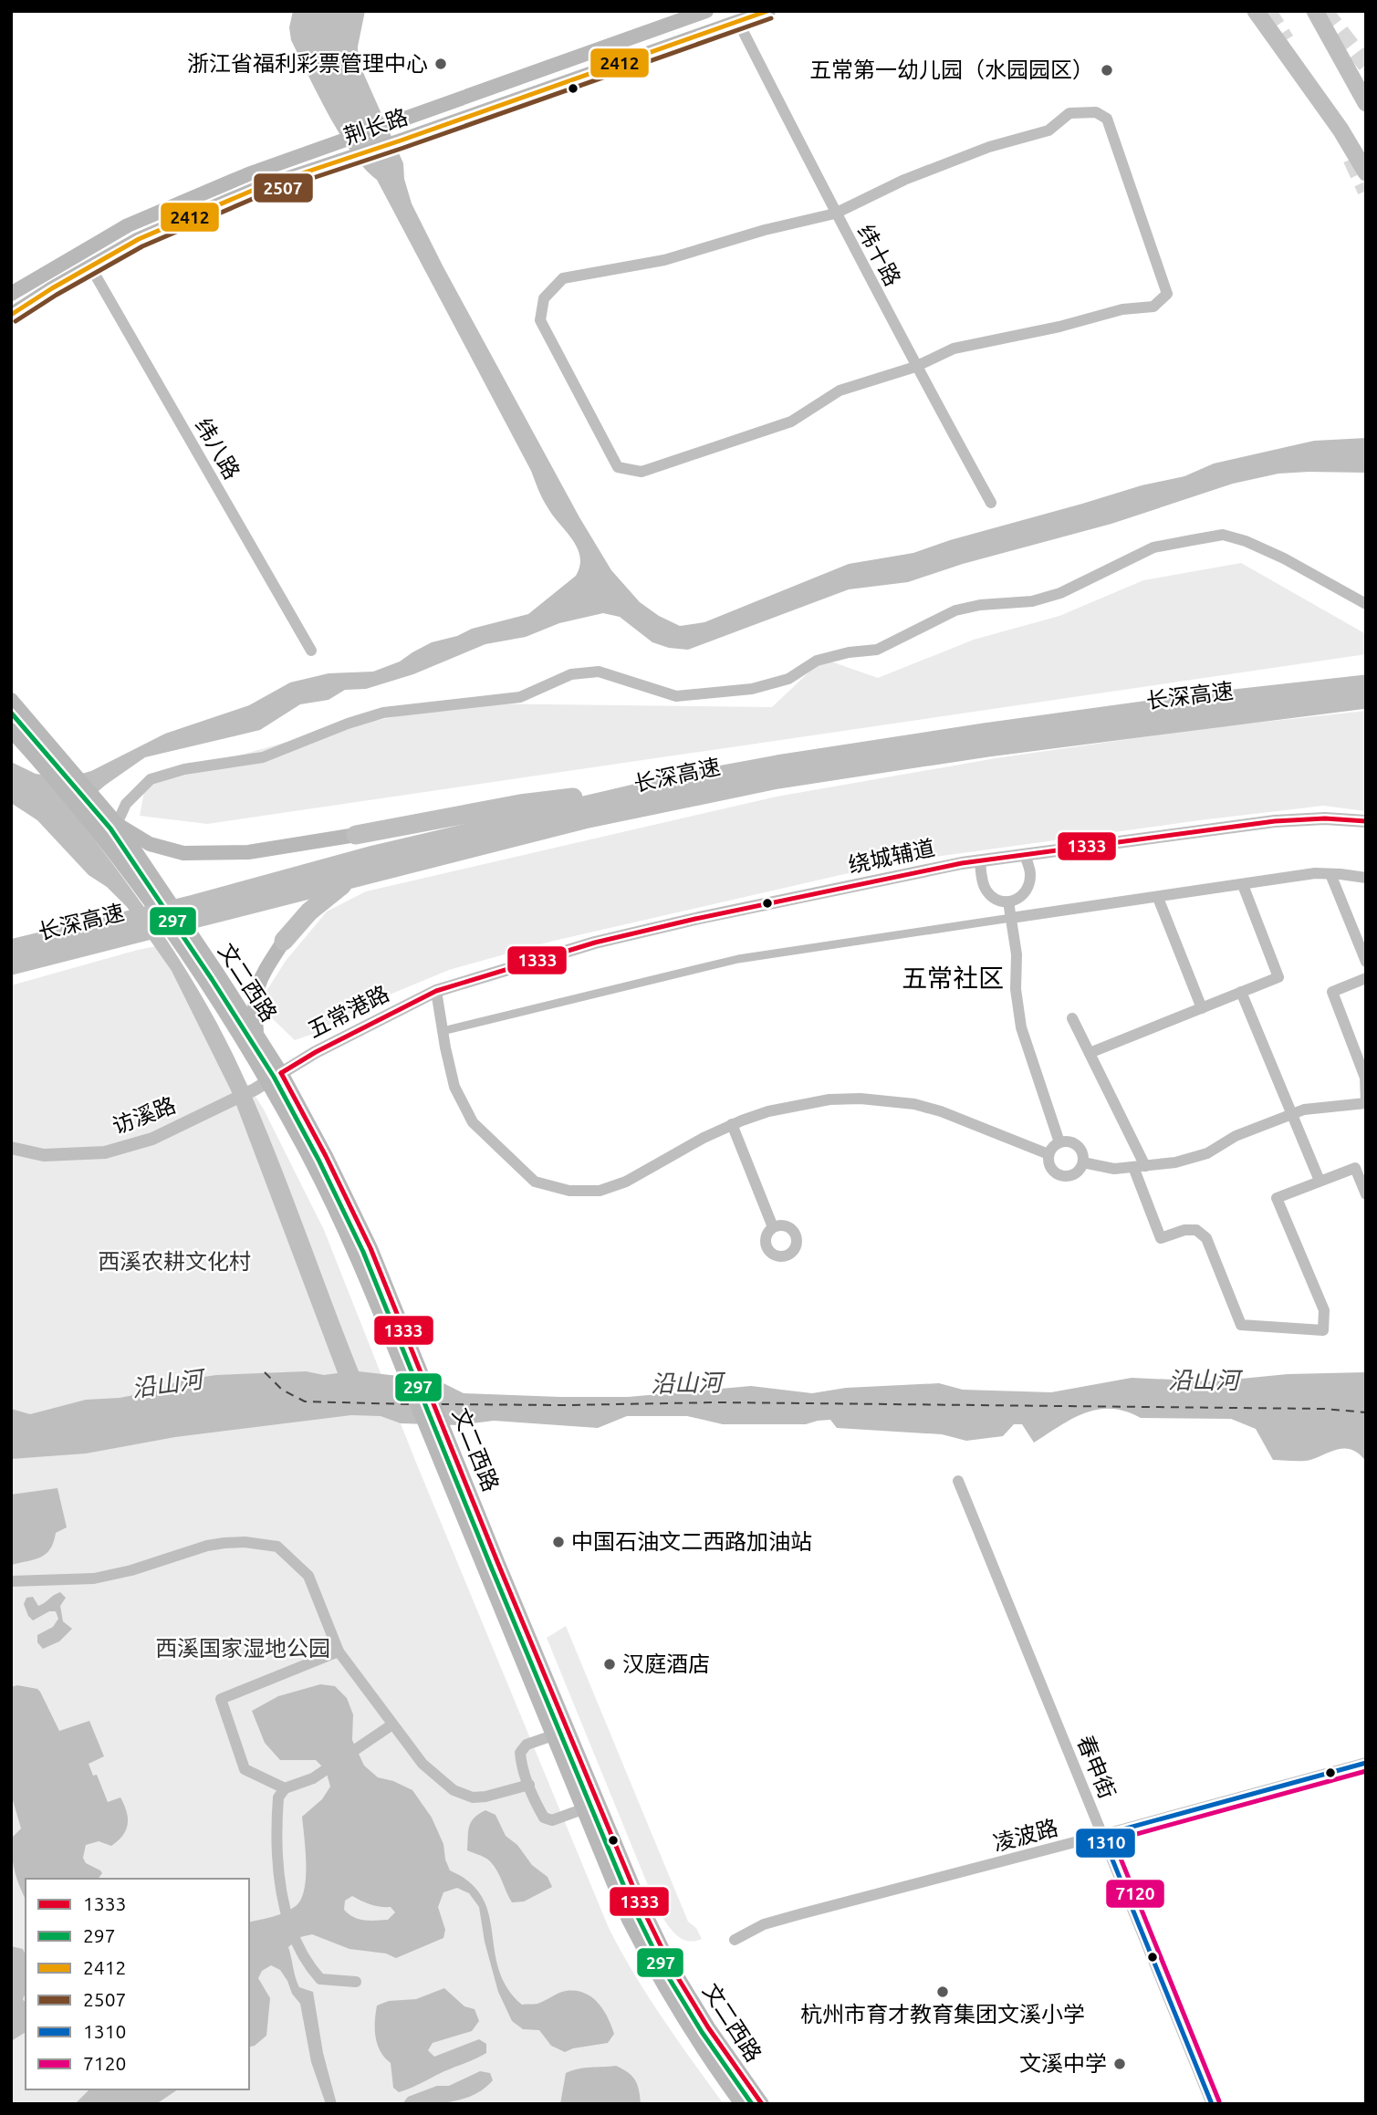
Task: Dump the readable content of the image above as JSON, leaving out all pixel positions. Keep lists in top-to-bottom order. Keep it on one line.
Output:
{"streets":{"highway":["长深高速"],"main road":["荆长路","文二西路"],"street":["纬十路","纬八路","绕城辅道","五常港路","访溪路","春申街","凌波路"]},"crossings":[["荆长路","纬十路"],["荆长路","纬八路"],["绕城辅道","五常港路"],["文二西路","五常港路"],["文二西路","访溪路"],["五常港路","访溪路"],["春申街","凌波路"]],"districts":["五常社区"],"water":["沿山河"],"parks":["西溪农耕文化村","西溪国家湿地公园"],"places":["浙江省福利彩票管理中心","五常第一幼儿园（水园园区）","中国石油文二西路加油站","汉庭酒店","杭州市育才教育集团文溪小学","文溪中学"],"lines":["transit line 2412","transit line 2507","transit line 297","transit line 1333","transit line 1310","transit line 7120"],"legend":["1333","297","2412","2507","1310","7120"]}
